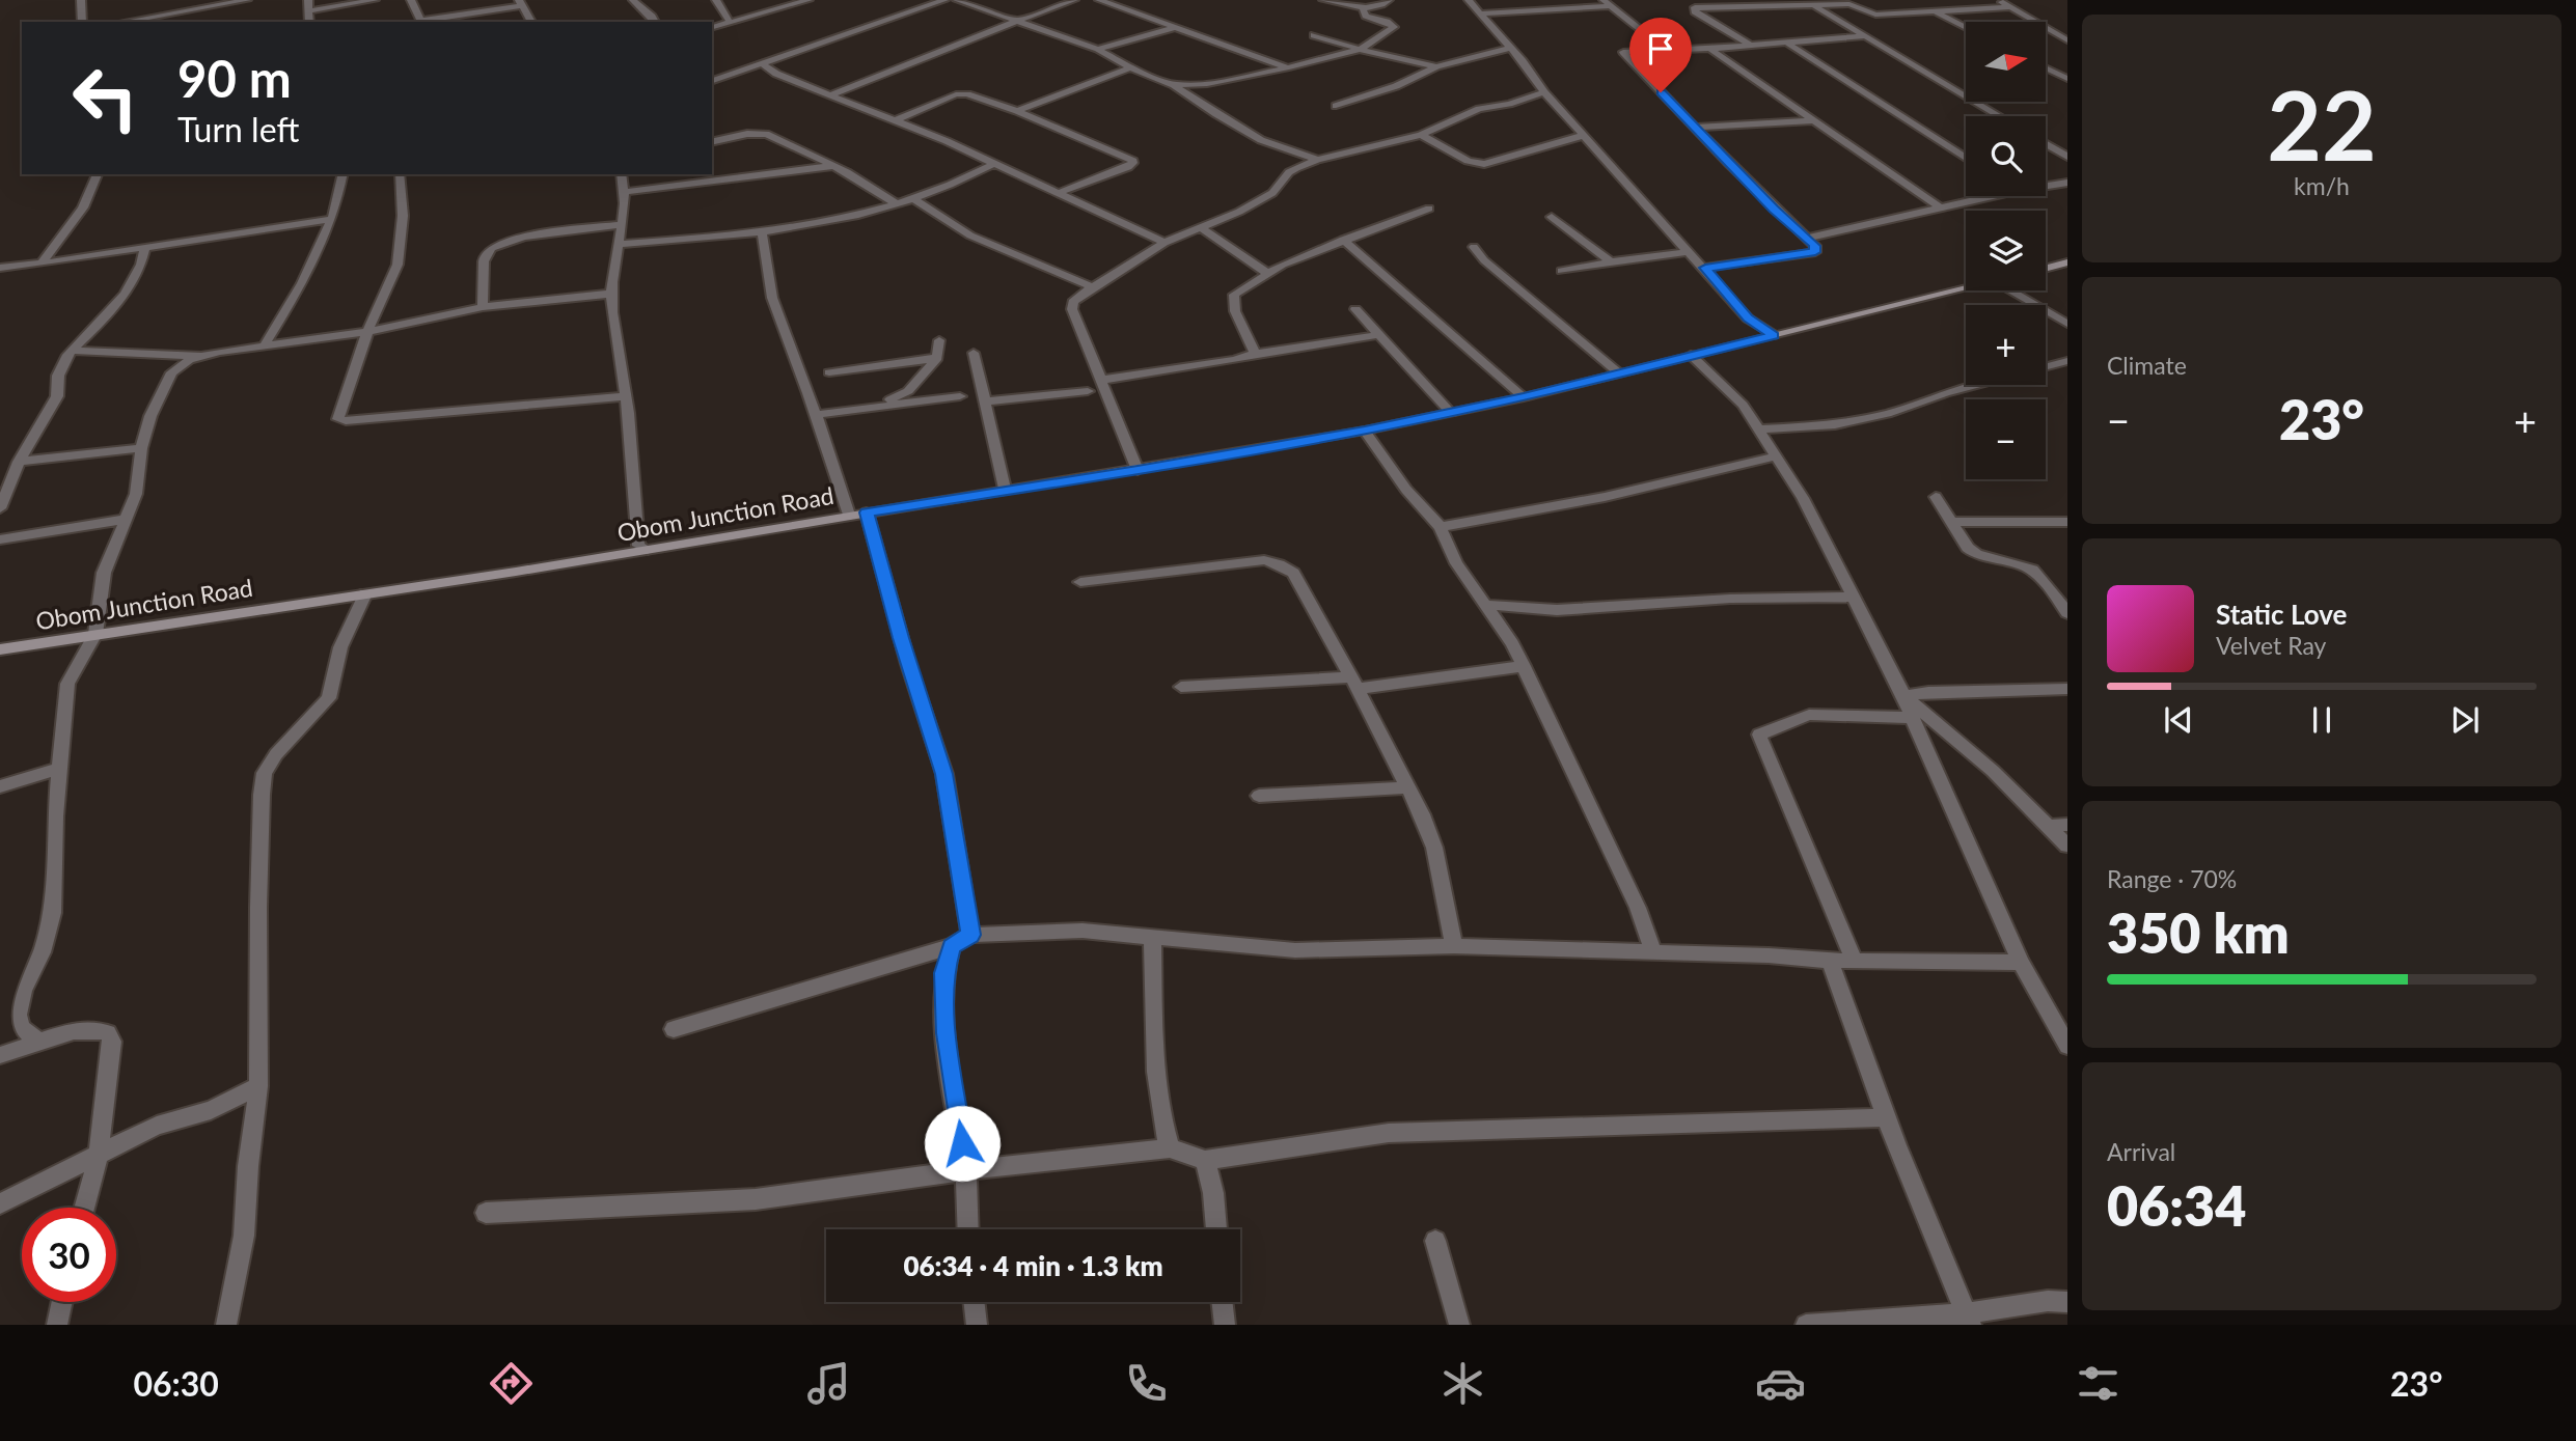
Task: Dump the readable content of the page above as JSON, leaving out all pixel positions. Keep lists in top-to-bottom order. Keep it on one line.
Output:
{"streets":{"main road":["Obom Junction Road"]},"north":"right","page":{"tile":[["22","km/h"],"Climate",["Range · 70%","350 km"],["Arrival","06:34"]],"map_buttons":["+","−"],"turn":["90 m","Turn left"],"heat":["−","23°","+"],"song":["Static Love","Velvet Ray"],"limit":"30","trip":"06:34 · 4 min · 1.3 km","tabs":["06:30","23°"]}}
